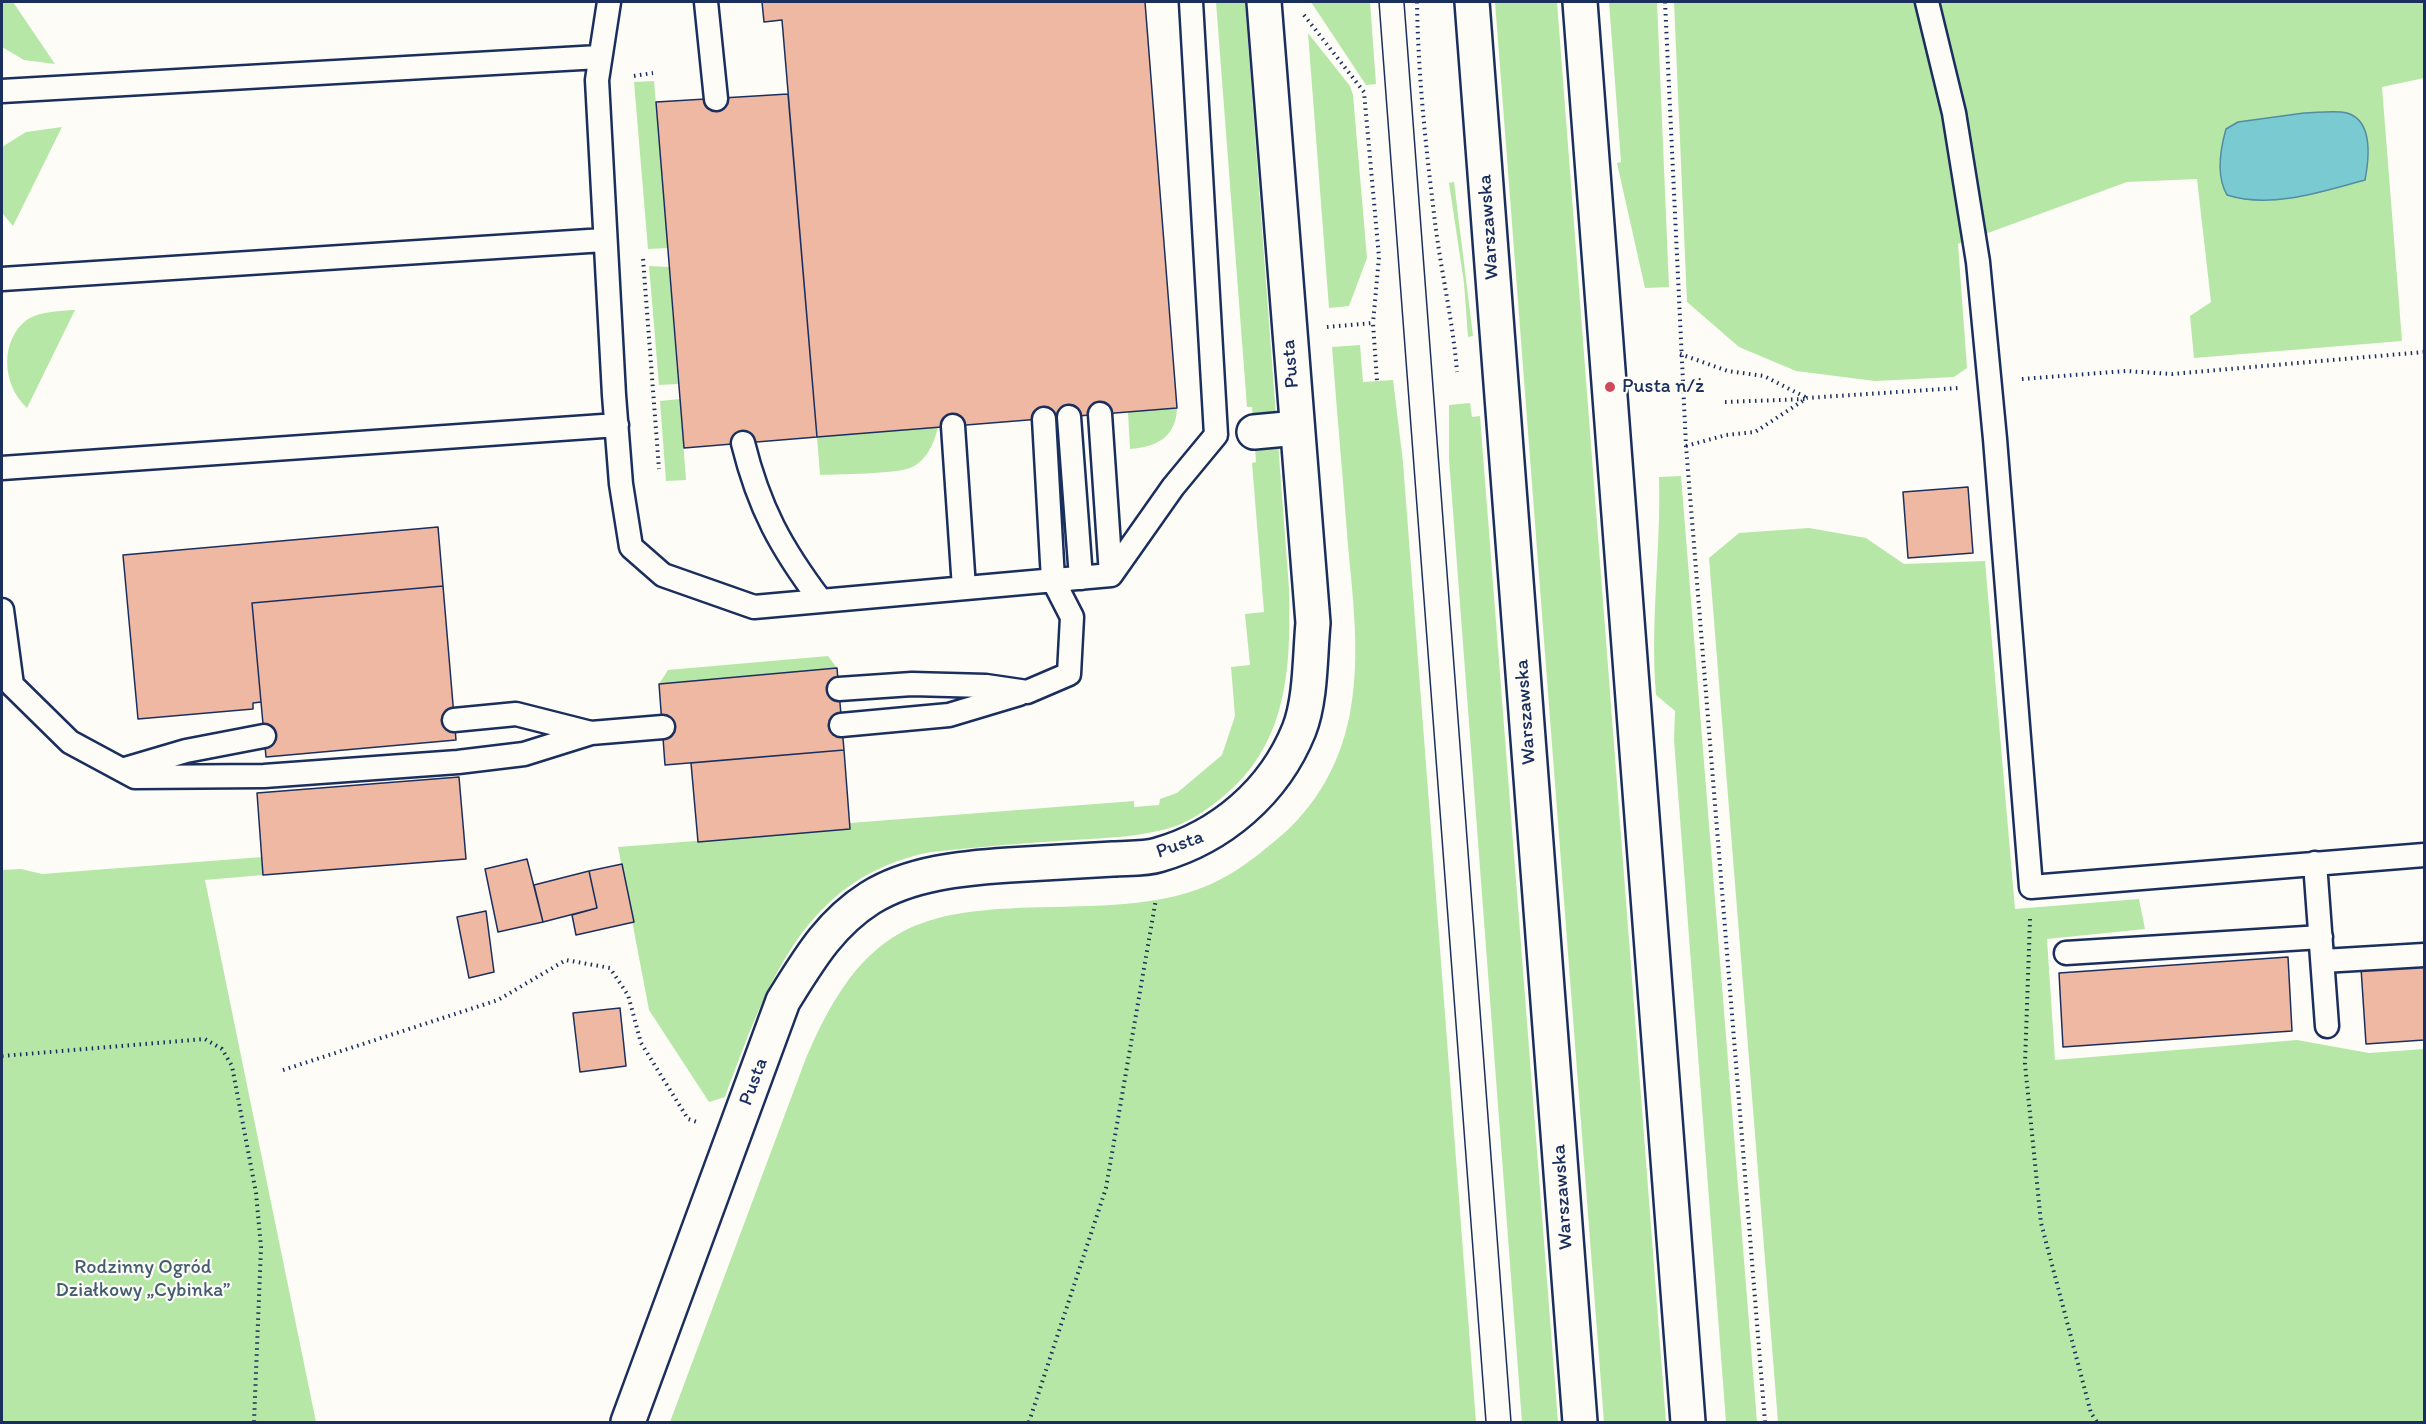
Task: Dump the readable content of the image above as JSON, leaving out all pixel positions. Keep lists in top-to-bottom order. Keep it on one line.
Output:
{"streets":{"main road":["Warszawska","Pusta"]},"parks":["Rodzinny Ogród Działkowy „Cybinka”"],"places":["Pusta n/ż"]}
